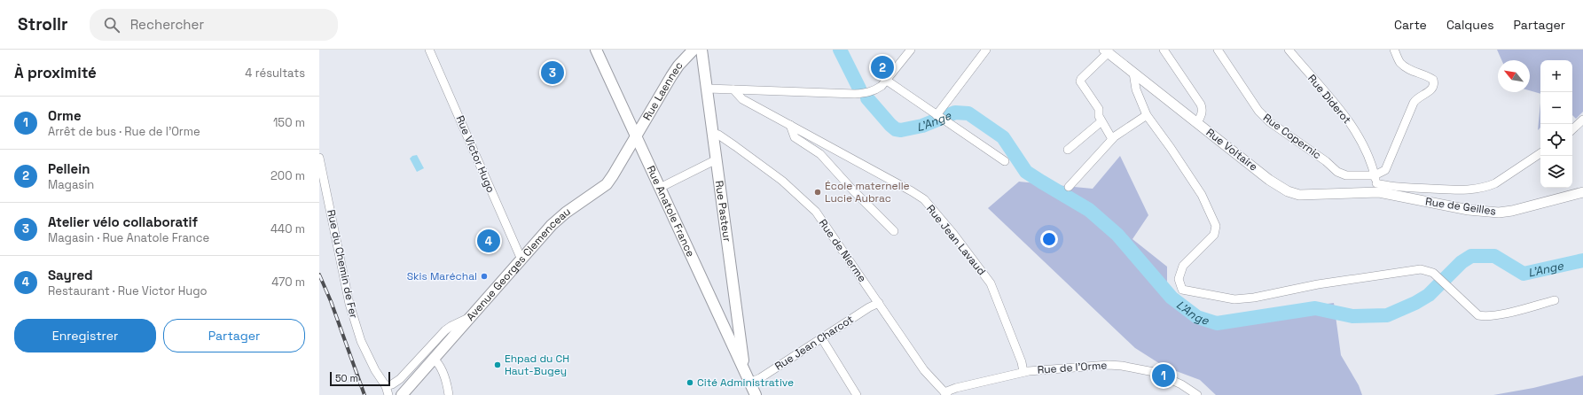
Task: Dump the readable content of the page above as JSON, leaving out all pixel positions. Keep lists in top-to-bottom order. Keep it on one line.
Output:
{"streets":{"main road":["Rue Laennec","Rue Anatole France","Rue Pasteur","Avenue Georges Clemenceau"],"street":["Rue Diderot","Rue Copernic","Rue Voltaire","Rue Victor Hugo","Rue de Geilles","Rue Jean Lavaud","Rue de Nierme","Rue du Chemin de Fer","Rue Jean Charcot","Rue de l'Orme"]},"crossings":[["Rue Laennec","Rue Anatole France"],["Rue Laennec","Avenue Georges Clemenceau"],["Rue Diderot","Rue Copernic"],["Rue Diderot","Rue Voltaire"],["Rue Diderot","Rue de Geilles"],["Rue Copernic","Rue Voltaire"],["Rue Copernic","Rue de Geilles"],["Rue Voltaire","Rue de Geilles"],["Rue Victor Hugo","Avenue Georges Clemenceau"],["Rue Anatole France","Rue Pasteur"],["Rue Anatole France","Avenue Georges Clemenceau"],["Rue Pasteur","Rue de Nierme"],["Rue Jean Lavaud","Rue de l'Orme"],["Rue de Nierme","Rue Jean Charcot"],["Rue de Nierme","Rue de l'Orme"]],"water":["L'Ange"],"places":["École maternelle Lucie Aubrac","Skis Maréchal","Ehpad du CH Haut-Bugey","Cité Administrative"],"scale_bar":"50 m","north":"top left","page":{"header":"Strollr","search":"Rechercher","nav":["Carte","Calques","Partager"],"heading":["À proximité","4 résultats"],"pins":["2","3","4","1"],"map_buttons":["+","−"],"list":[{"mark":"1","name":"Orme","note":"Arrêt de bus · Rue de l'Orme","value":"150 m"},{"mark":"2","name":"Pellein","note":"Magasin","value":"200 m"},{"mark":"3","name":"Atelier vélo collaboratif","note":"Magasin · Rue Anatole France","value":"440 m"},{"mark":"4","name":"Sayred","note":"Restaurant · Rue Victor Hugo","value":"470 m"}],"buttons":["Enregistrer","Partager"],"scale":"50 m"}}
